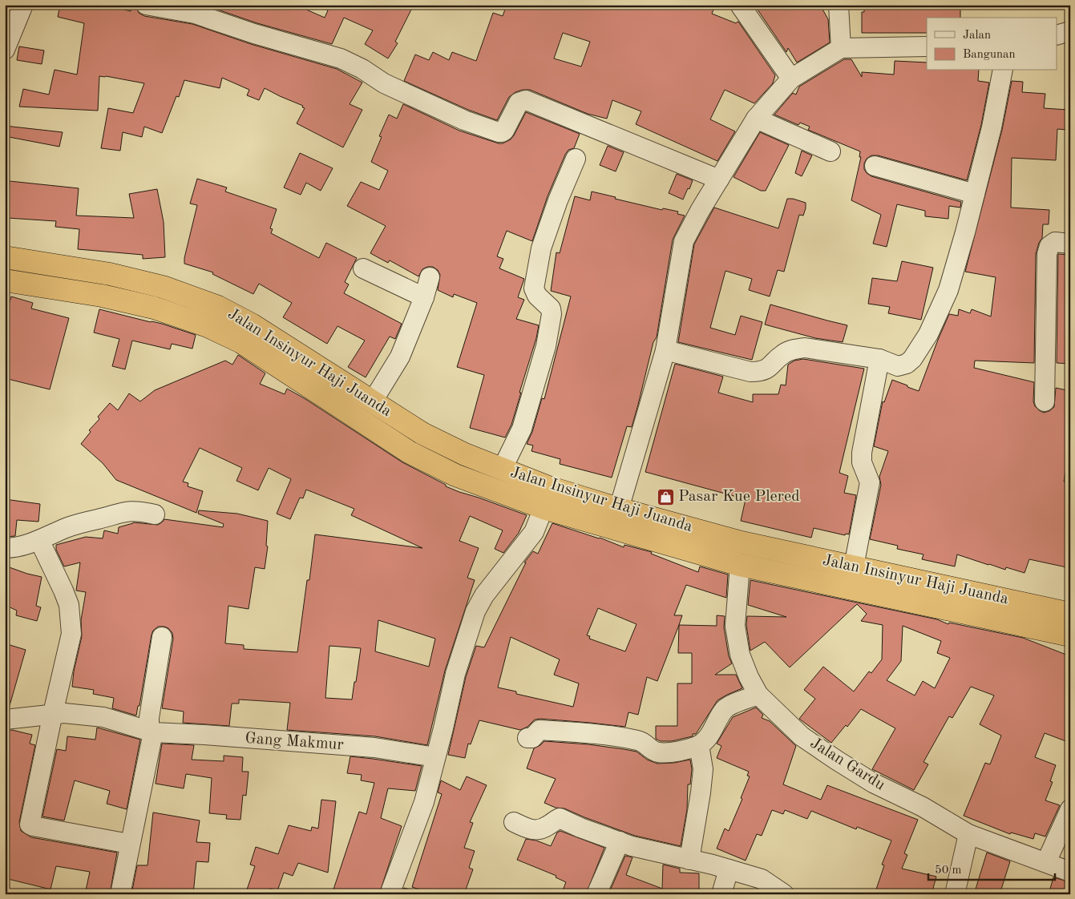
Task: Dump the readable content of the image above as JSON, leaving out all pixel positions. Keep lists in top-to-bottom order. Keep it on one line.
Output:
{"streets":{"highway":["Jalan Insinyur Haji Juanda"],"street":["Gang Makmur","Jalan Gardu"]},"crossings":[["Jalan Insinyur Haji Juanda","Jalan Gardu"]],"places":{"shop":["Pasar Kue Plered"]},"legend":["Jalan","Bangunan"],"scale_bar":"50 m"}
